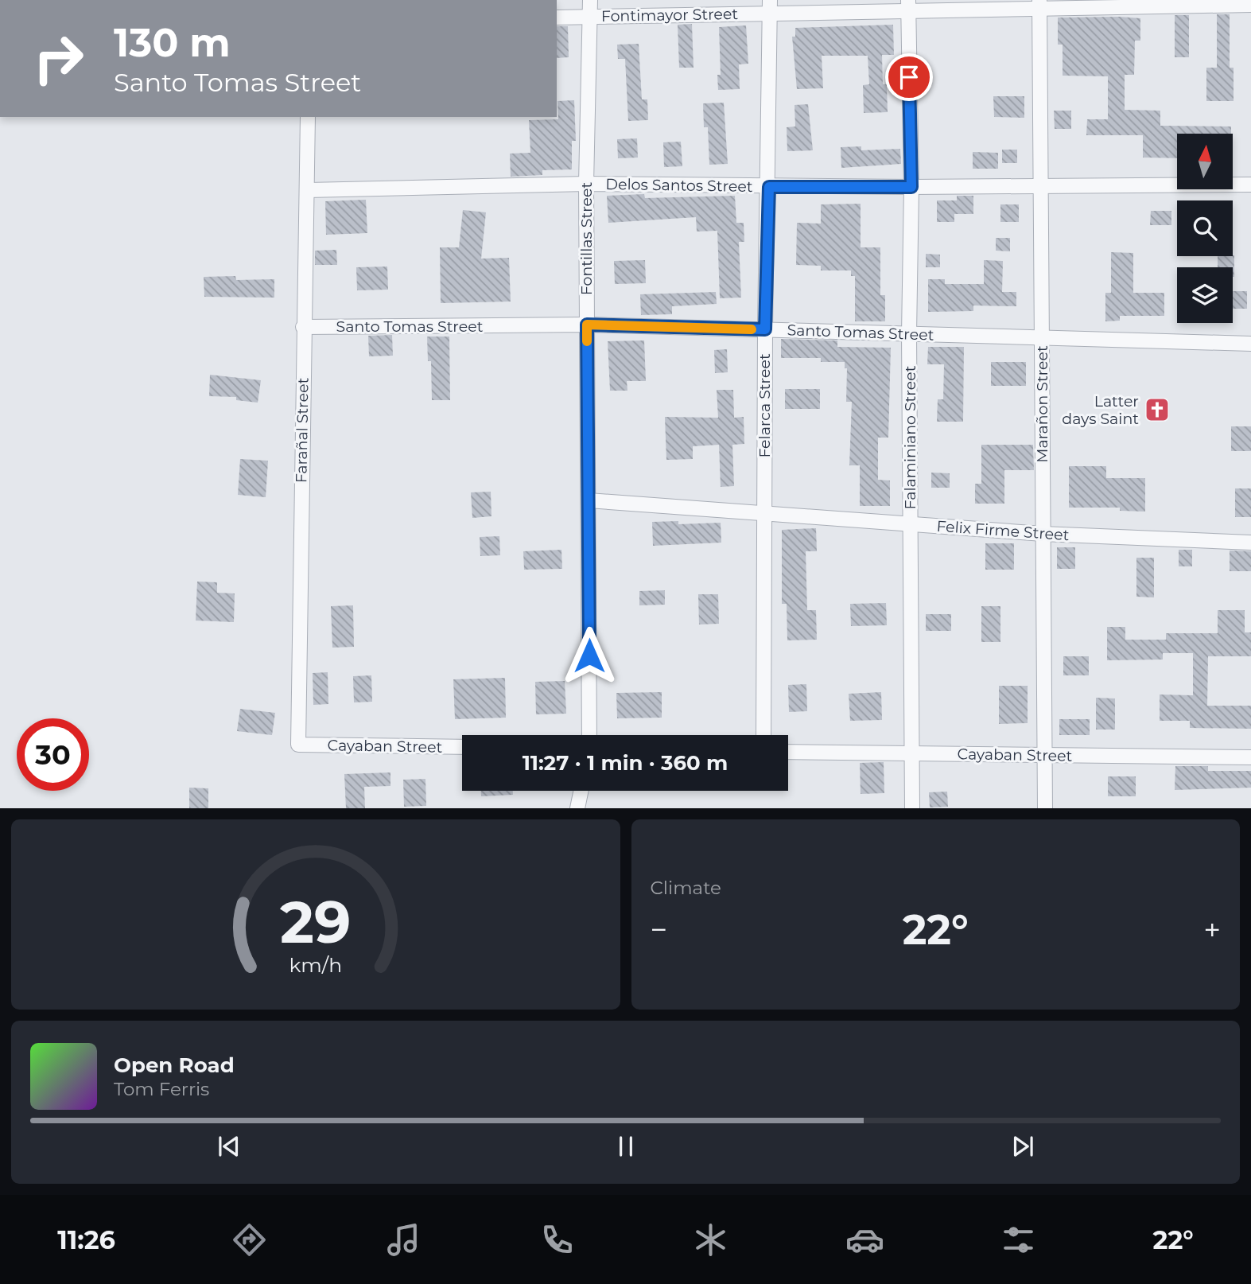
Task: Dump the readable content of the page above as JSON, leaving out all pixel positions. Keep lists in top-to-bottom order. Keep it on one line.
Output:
{"streets":{"street":["Fontimayor Street","Delos Santos Street","Fontillas Street","Santo Tomas Street","Marañon Street","Felarca Street","Farañal Street","Falaminiano Street","Felix Firme Street","Cayaban Street"]},"crossings":[["Fontimayor Street","Fontillas Street"],["Fontimayor Street","Marañon Street"],["Fontimayor Street","Felarca Street"],["Fontimayor Street","Falaminiano Street"],["Delos Santos Street","Fontillas Street"],["Delos Santos Street","Marañon Street"],["Delos Santos Street","Felarca Street"],["Delos Santos Street","Farañal Street"],["Delos Santos Street","Falaminiano Street"],["Fontillas Street","Santo Tomas Street"],["Fontillas Street","Felix Firme Street"],["Santo Tomas Street","Marañon Street"],["Santo Tomas Street","Felarca Street"],["Santo Tomas Street","Farañal Street"],["Santo Tomas Street","Falaminiano Street"],["Marañon Street","Felix Firme Street"],["Marañon Street","Cayaban Street"],["Felarca Street","Felix Firme Street"],["Farañal Street","Cayaban Street"],["Falaminiano Street","Felix Firme Street"],["Falaminiano Street","Cayaban Street"]],"places":{"church":["Latter days Saint"]},"north":"top","page":{"turn":["130 m","Santo Tomas Street"],"limit":"30","trip":"11:27 · 1 min · 360 m","tile":"Climate","heat":["−","22°","+"],"song":["Open Road","Tom Ferris"],"tabs":["11:26","22°"],"gauge":["29","km/h"]}}
